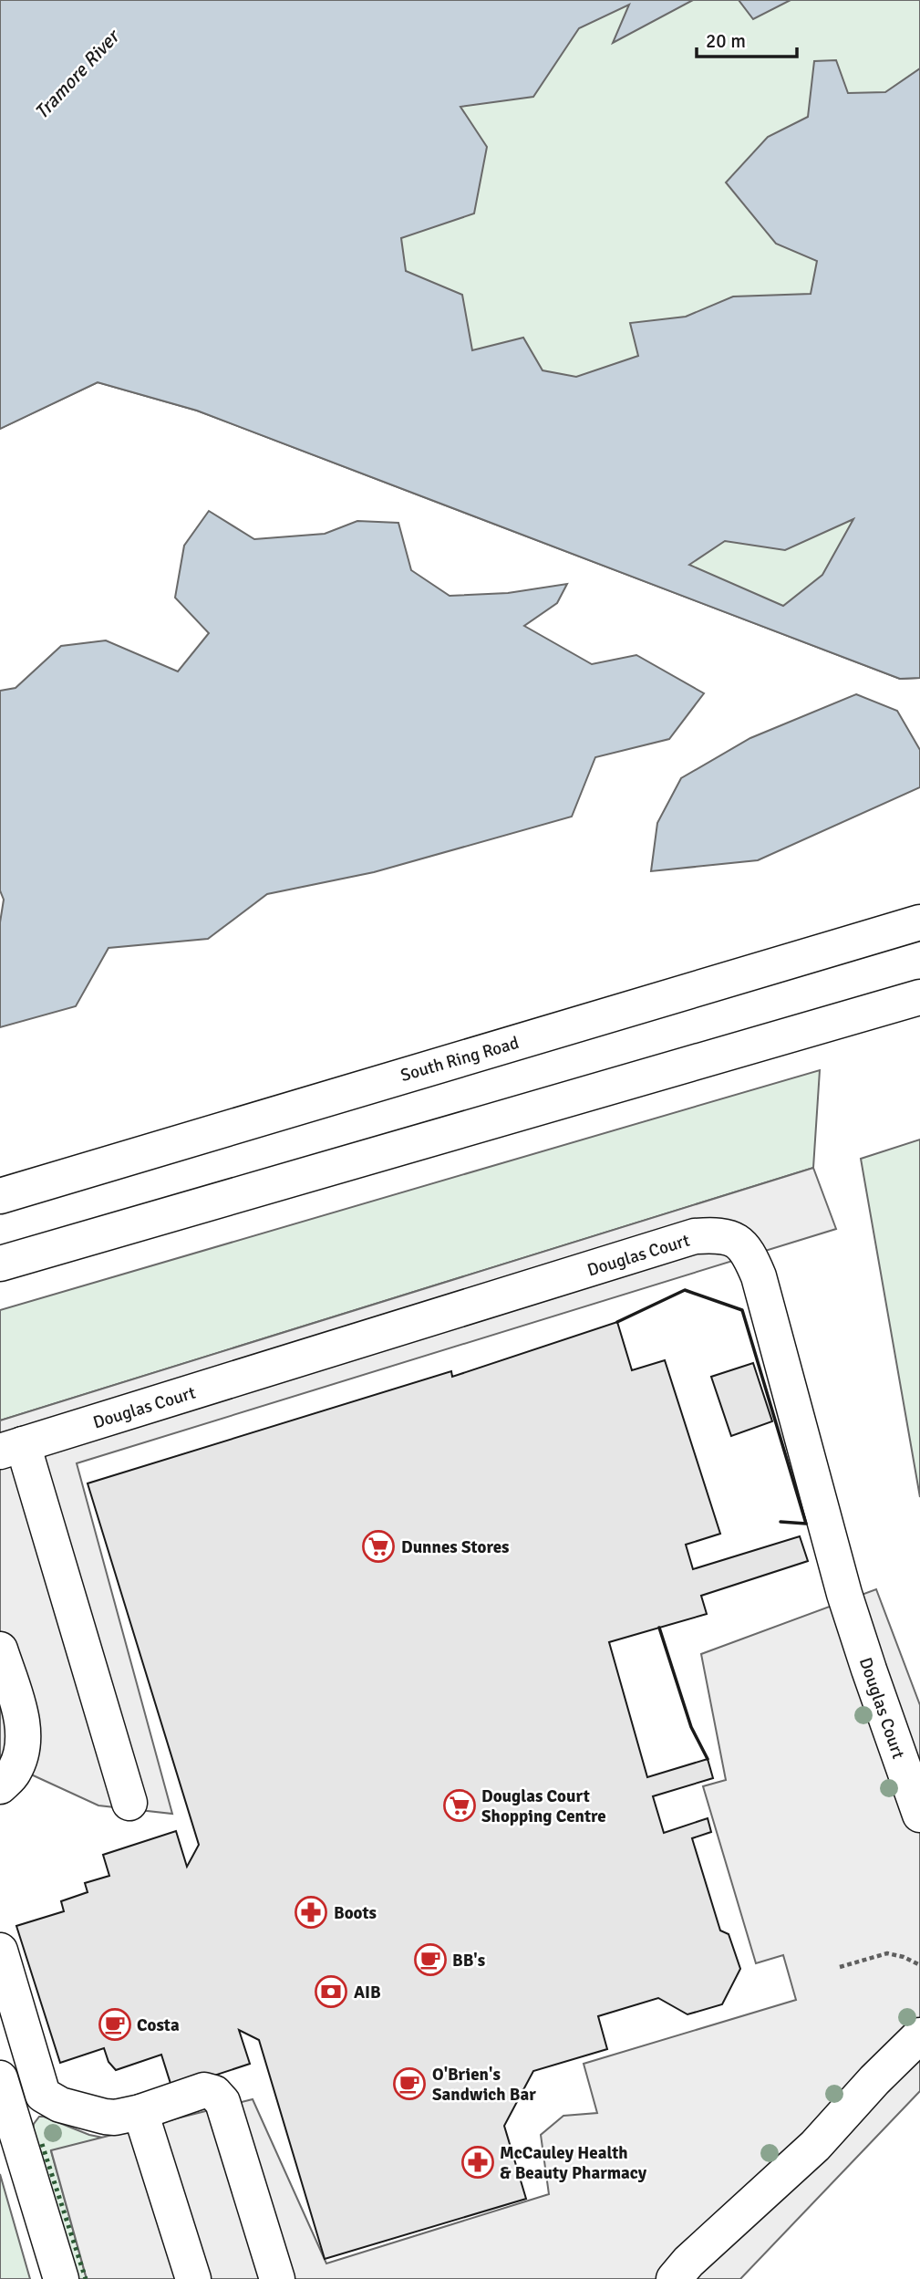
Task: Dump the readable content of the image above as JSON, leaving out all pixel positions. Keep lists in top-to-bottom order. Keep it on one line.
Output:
{"streets":{"main road":["South Ring Road","Douglas Court"]},"water":["Tramore River"],"places":{"supermarket":["Dunnes Stores","Douglas Court Shopping Centre"],"pharmacy":["Boots","McCauley Health & Beauty Pharmacy"],"cafe":["BB's","Costa","O'Brien's Sandwich Bar"],"bank":["AIB"]},"scale_bar":"20 m"}
